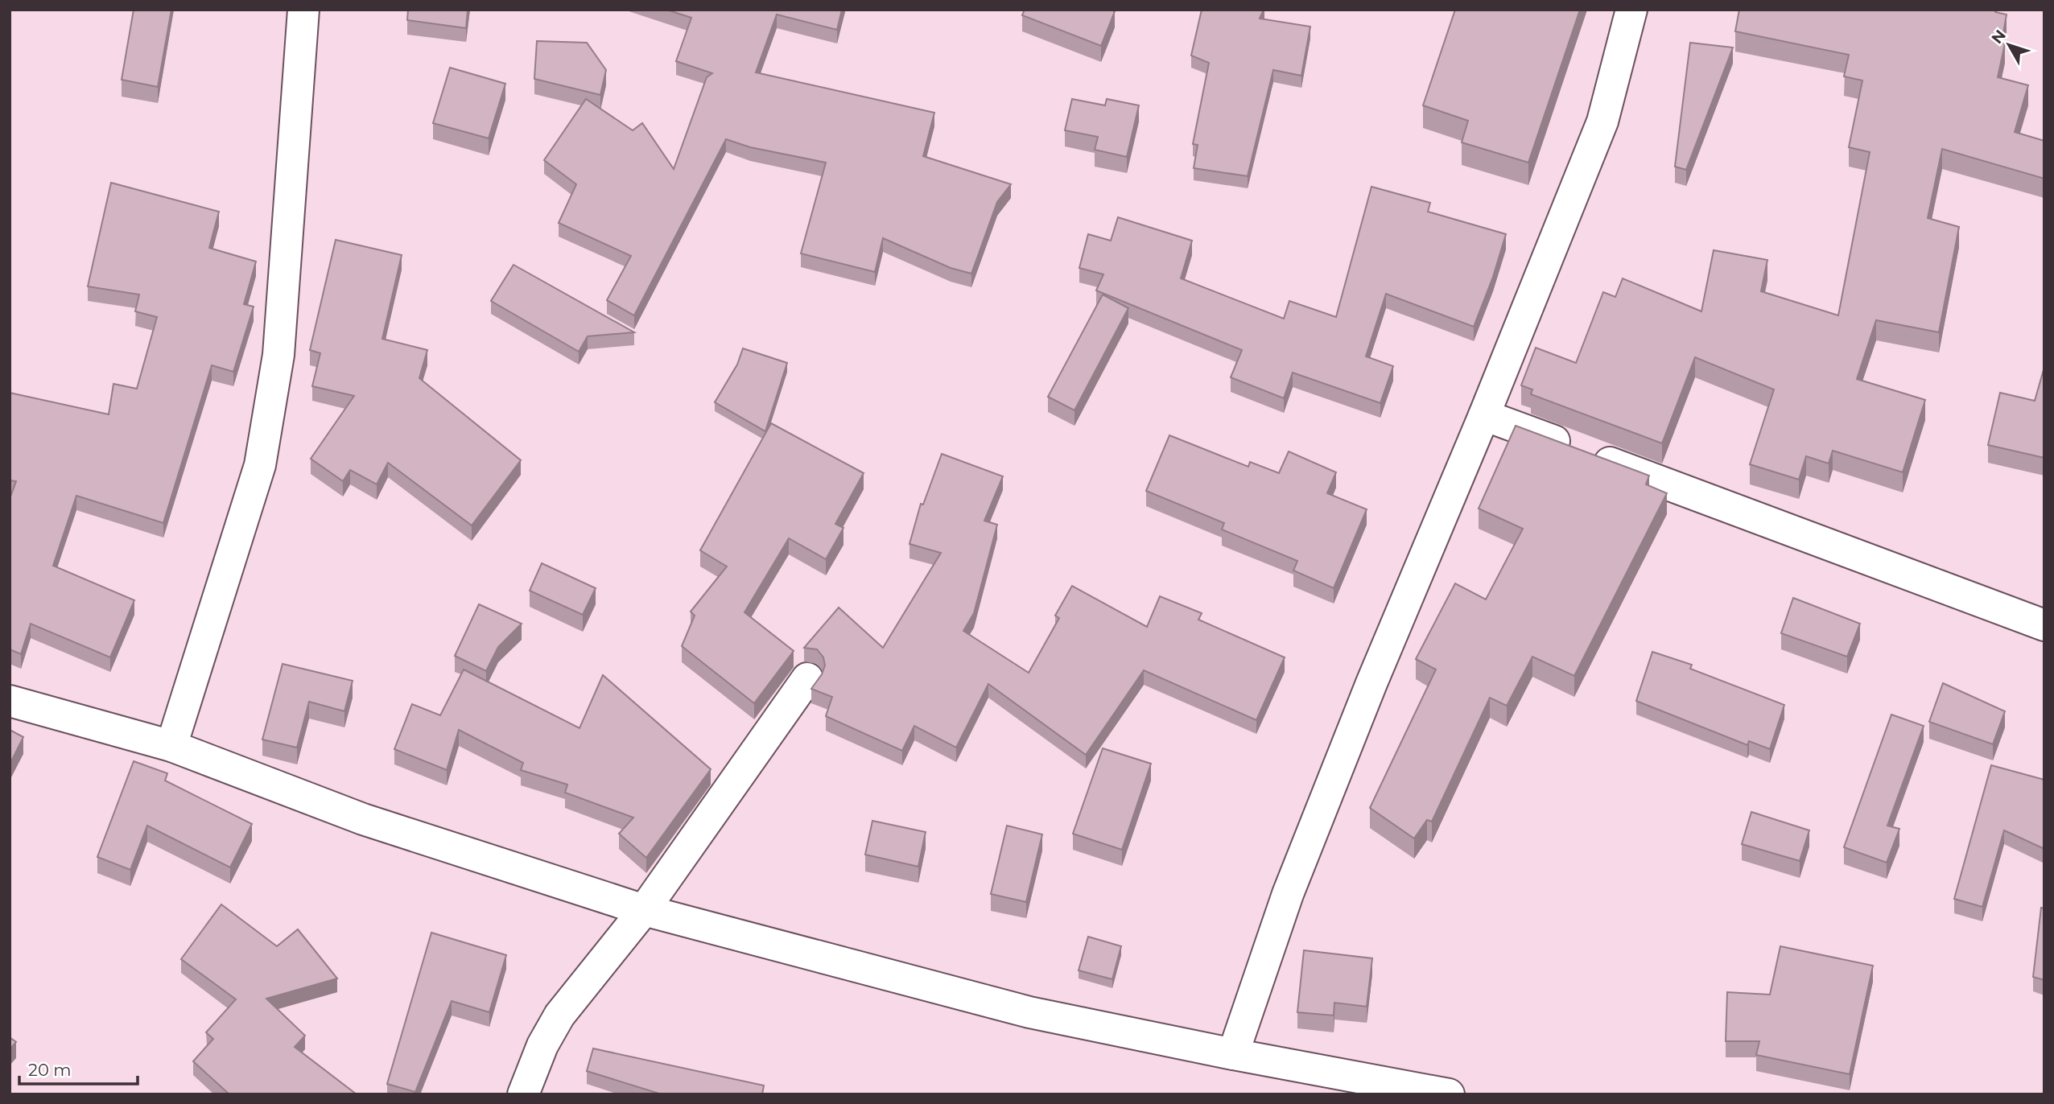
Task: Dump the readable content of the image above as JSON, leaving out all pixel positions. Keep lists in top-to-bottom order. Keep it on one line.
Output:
{"scale_bar":"20 m","north":"top left"}
